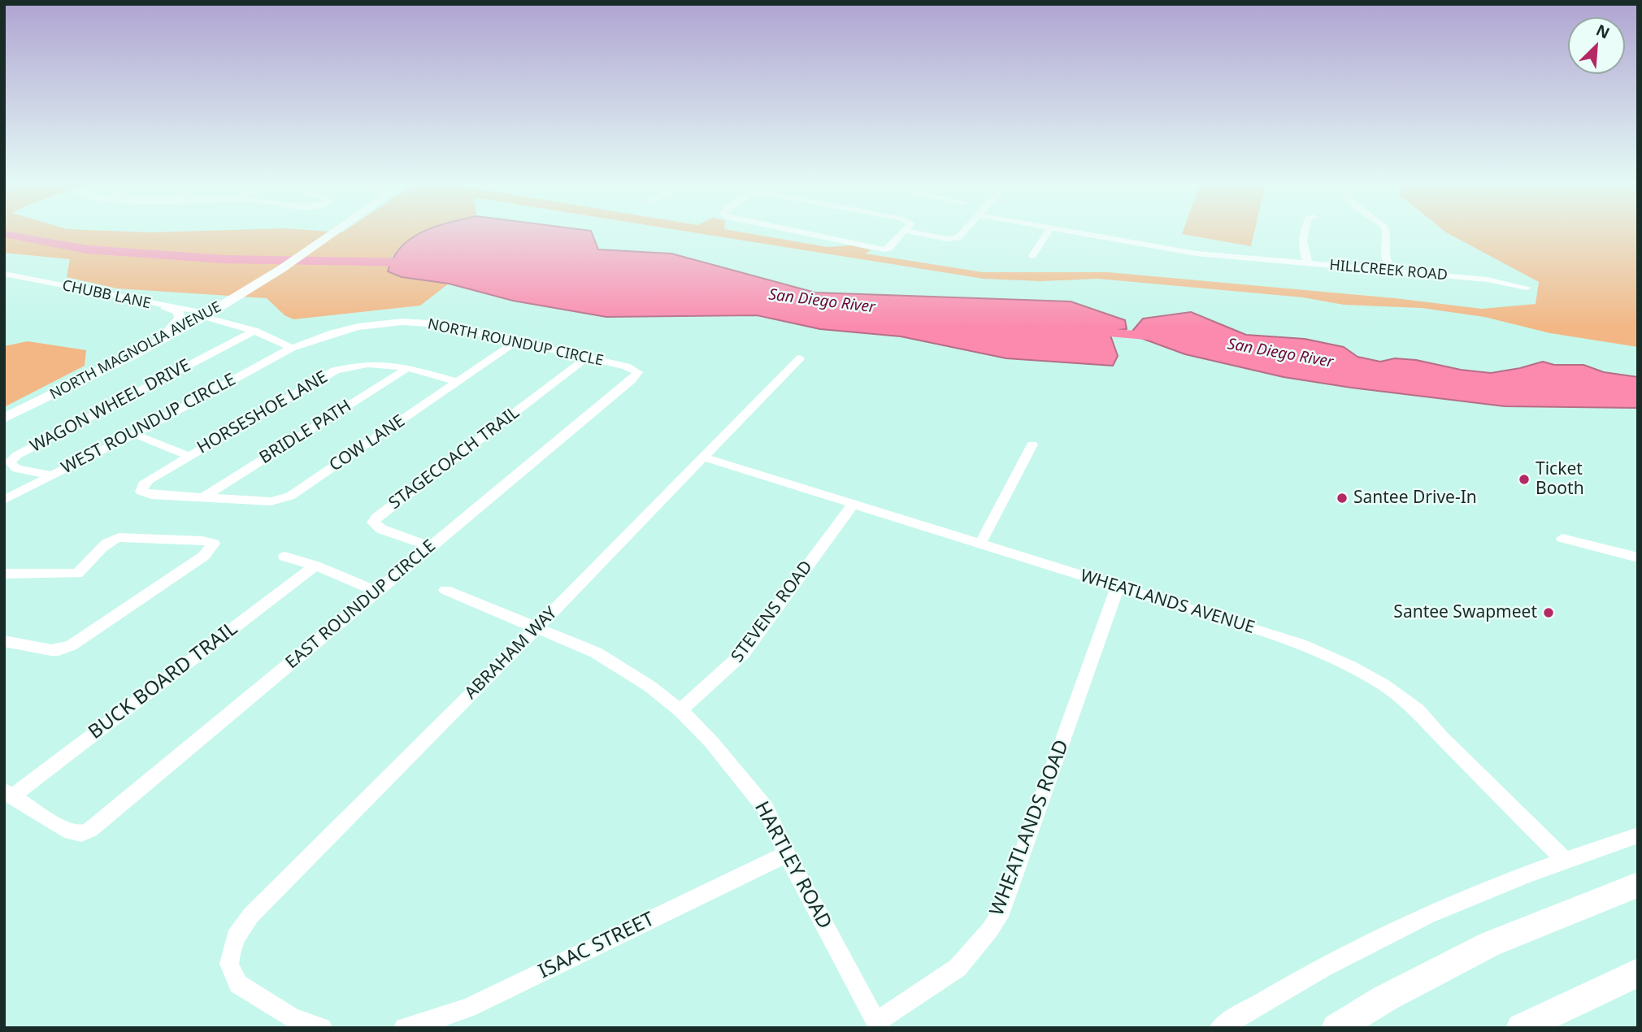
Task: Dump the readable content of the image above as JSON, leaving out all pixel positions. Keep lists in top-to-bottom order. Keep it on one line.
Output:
{"streets":{"main road":["NORTH MAGNOLIA AVENUE"],"street":["HILLCREEK ROAD","CHUBB LANE","NORTH ROUNDUP CIRCLE","WAGON WHEEL DRIVE","HORSESHOE LANE","WEST ROUNDUP CIRCLE","BRIDLE PATH","COW LANE","STAGECOACH TRAIL","WHEATLANDS AVENUE","EAST ROUNDUP CIRCLE","STEVENS ROAD","ABRAHAM WAY","BUCK BOARD TRAIL","WHEATLANDS ROAD","HARTLEY ROAD","ISAAC STREET"]},"crossings":[["CHUBB LANE","NORTH ROUNDUP CIRCLE"],["CHUBB LANE","NORTH MAGNOLIA AVENUE"],["CHUBB LANE","WAGON WHEEL DRIVE"],["CHUBB LANE","WEST ROUNDUP CIRCLE"],["NORTH ROUNDUP CIRCLE","WEST ROUNDUP CIRCLE"],["NORTH ROUNDUP CIRCLE","COW LANE"],["NORTH ROUNDUP CIRCLE","STAGECOACH TRAIL"],["NORTH ROUNDUP CIRCLE","EAST ROUNDUP CIRCLE"],["WAGON WHEEL DRIVE","WEST ROUNDUP CIRCLE"],["HORSESHOE LANE","BRIDLE PATH"],["HORSESHOE LANE","COW LANE"],["BRIDLE PATH","COW LANE"],["STAGECOACH TRAIL","EAST ROUNDUP CIRCLE"],["WHEATLANDS AVENUE","STEVENS ROAD"],["WHEATLANDS AVENUE","ABRAHAM WAY"],["WHEATLANDS AVENUE","WHEATLANDS ROAD"],["EAST ROUNDUP CIRCLE","BUCK BOARD TRAIL"],["STEVENS ROAD","HARTLEY ROAD"],["ABRAHAM WAY","HARTLEY ROAD"],["WHEATLANDS ROAD","HARTLEY ROAD"],["HARTLEY ROAD","ISAAC STREET"]],"water":["San Diego River"],"places":["Ticket Booth","Santee Drive-In","Santee Swapmeet"],"north":"top right"}
